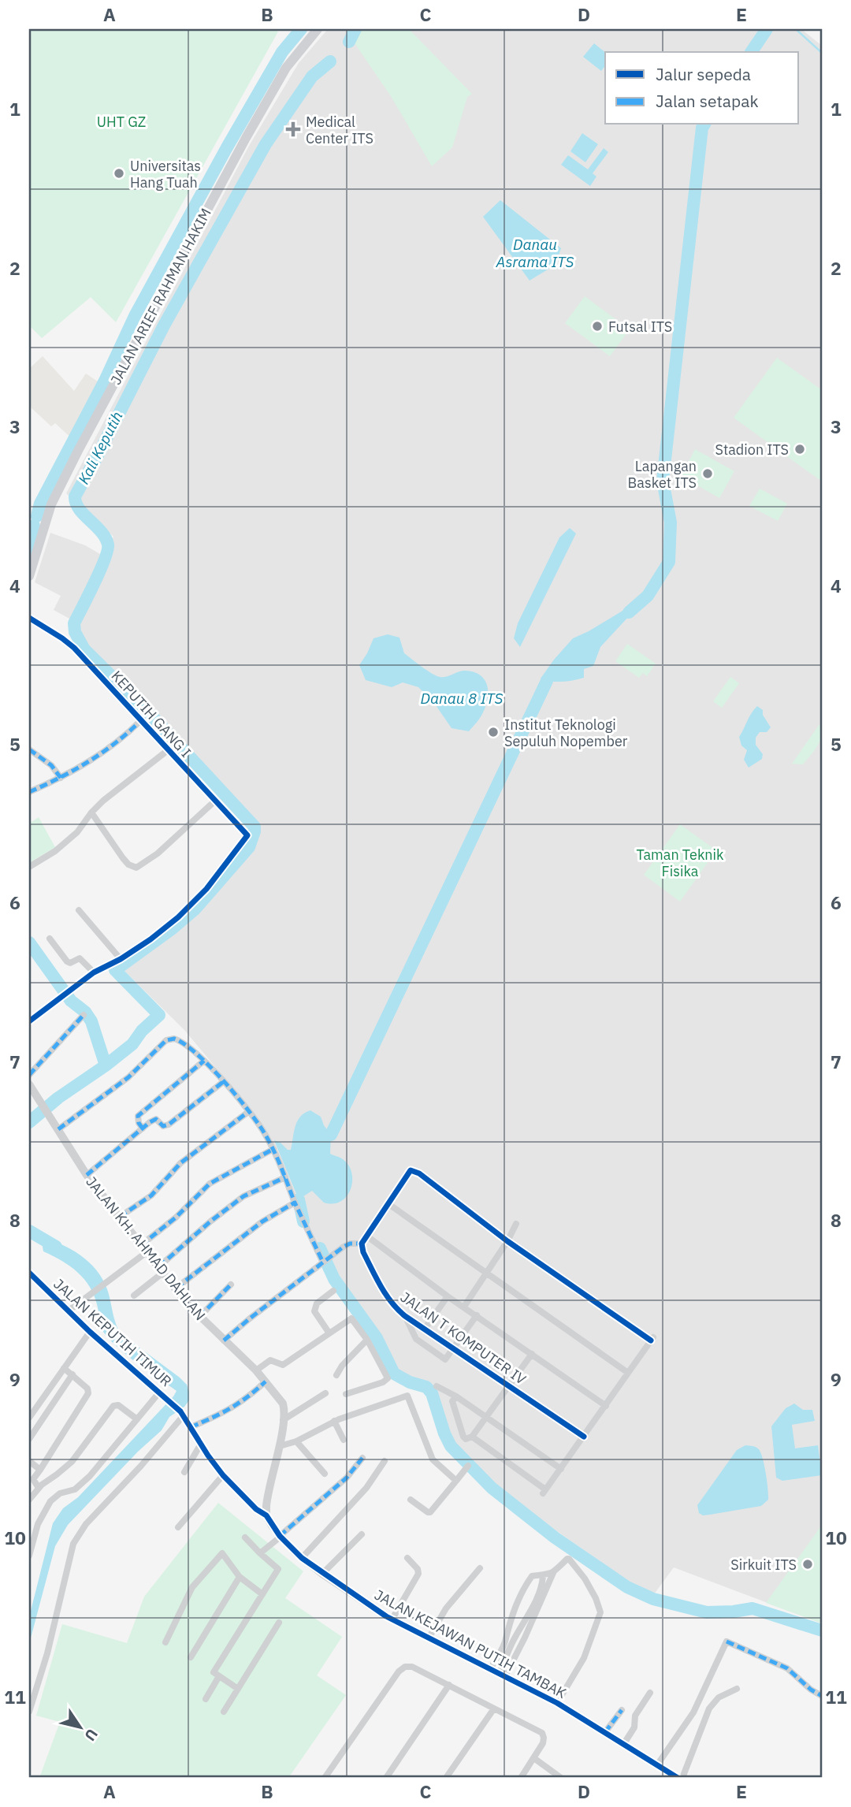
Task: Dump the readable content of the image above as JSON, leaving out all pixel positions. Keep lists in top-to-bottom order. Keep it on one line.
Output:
{"streets":{"main road":["JALAN ARIEF RAHMAN HAKIM"],"street":["KEPUTIH GANG I","JALAN KH. AHMAD DAHLAN","JALAN KEPUTIH TIMUR","JALAN T KOMPUTER IV","JALAN KEJAWAN PUTIH TAMBAK"]},"crossings":[["JALAN KH. AHMAD DAHLAN","JALAN KEPUTIH TIMUR"],["JALAN KH. AHMAD DAHLAN","JALAN KEJAWAN PUTIH TAMBAK"],["JALAN KEPUTIH TIMUR","JALAN KEJAWAN PUTIH TAMBAK"]],"water":["Danau Asrama ITS","Kali Keputih","Danau 8 ITS"],"parks":["UHT GZ","Taman Teknik Fisika"],"places":{"health":["Medical Center ITS"],"other":["Universitas Hang Tuah","Futsal ITS","Stadion ITS","Lapangan Basket ITS","Institut Teknologi Sepuluh Nopember","Sirkuit ITS"]},"legend":["Jalur sepeda","Jalan setapak"],"north":"bottom right","grid":{"columns":["A","B","C","D","E"],"rows":["1","2","3","4","5","6","7","8","9","10","11"]}}
